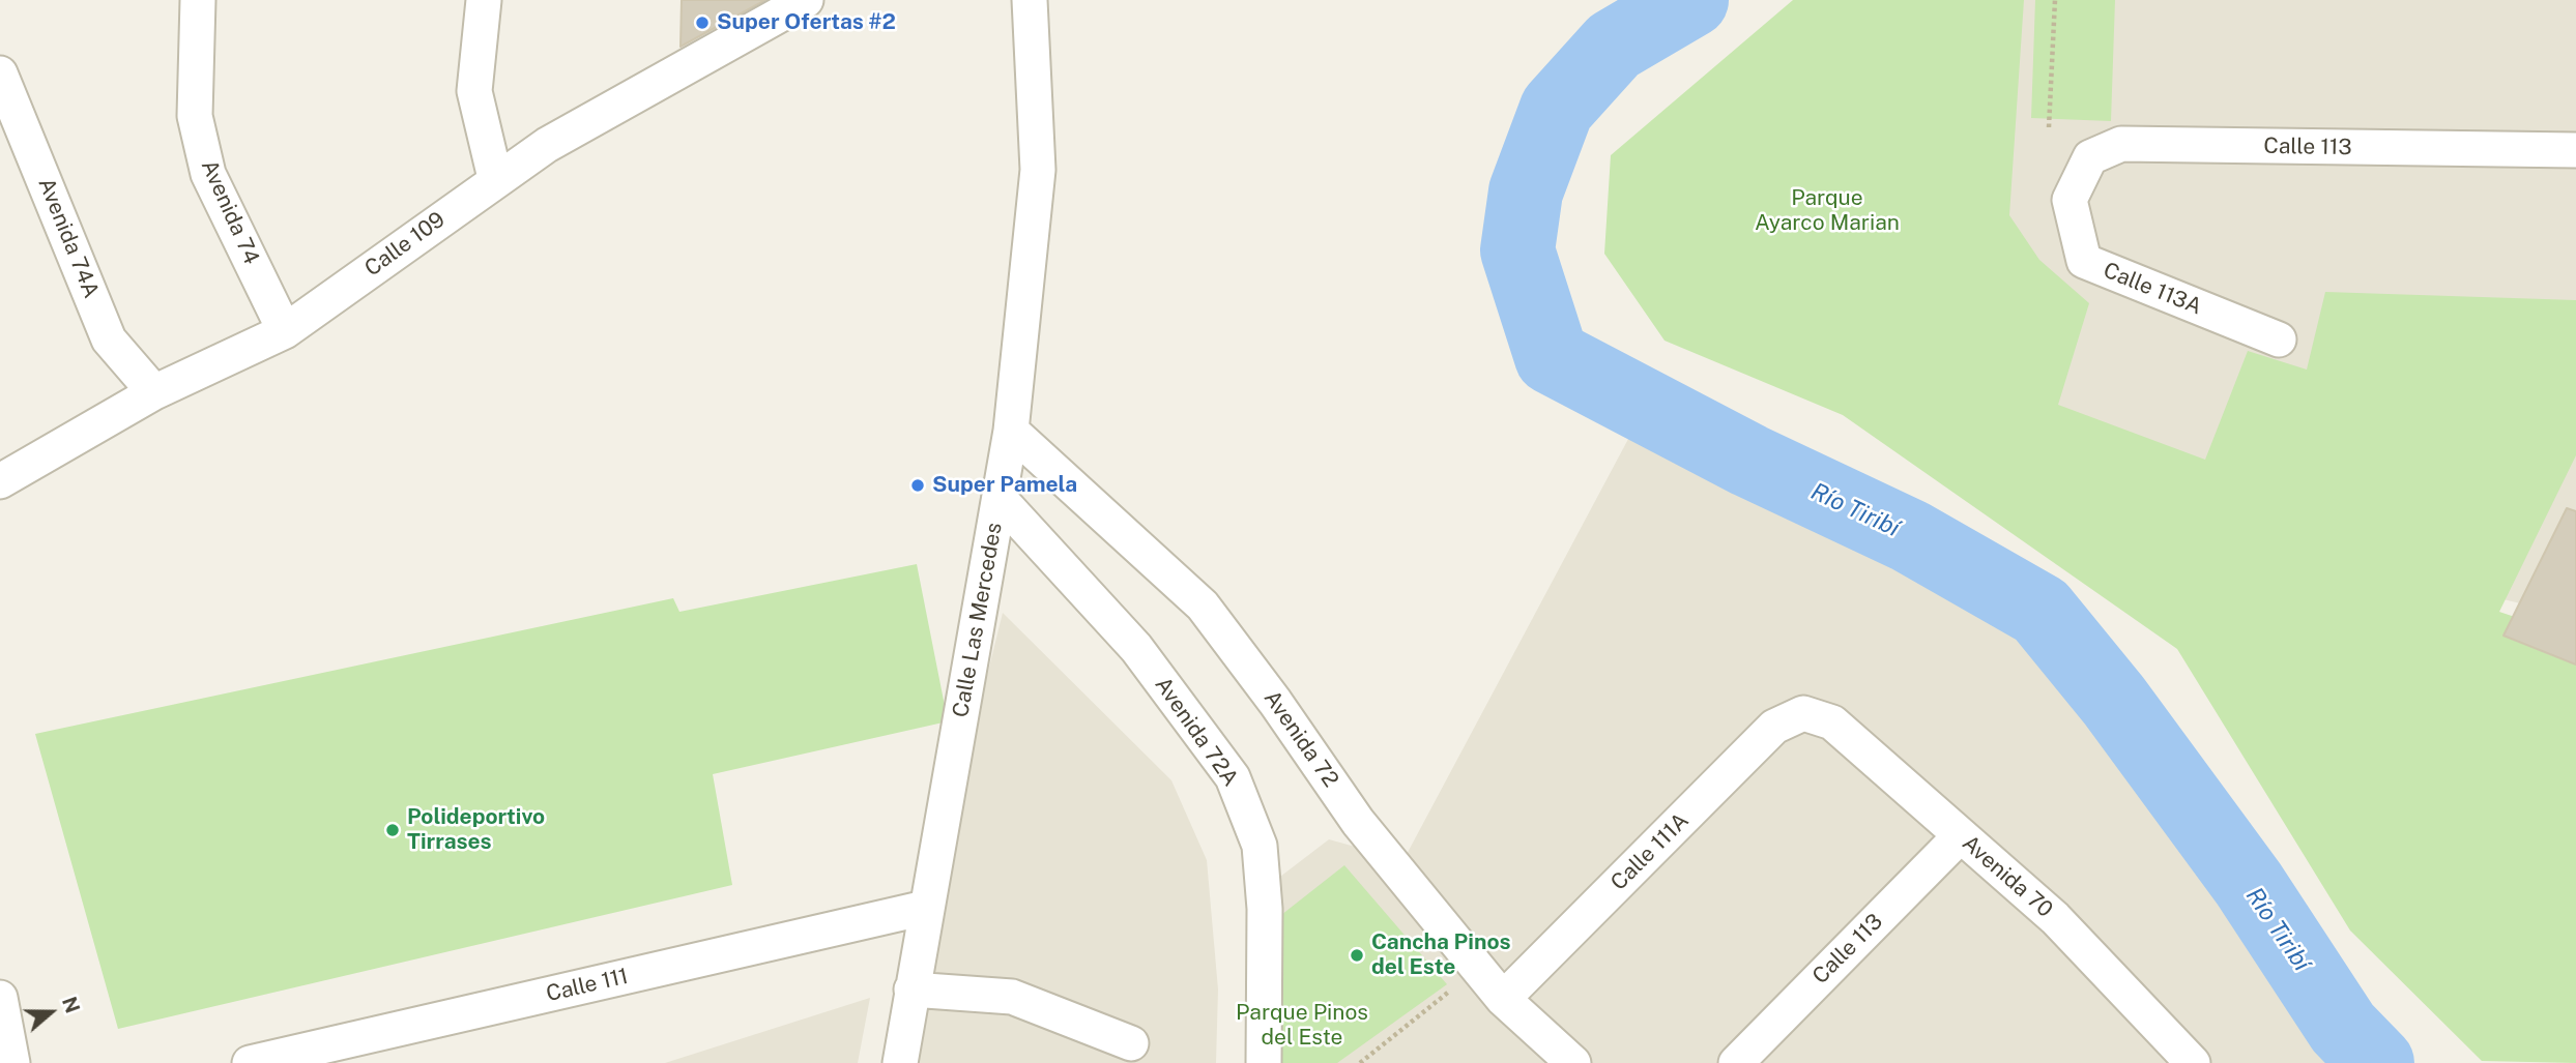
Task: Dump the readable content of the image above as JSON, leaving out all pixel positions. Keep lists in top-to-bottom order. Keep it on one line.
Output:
{"streets":{"street":["Calle 113","Avenida 74","Avenida 74A","Calle 109","Calle 113A","Calle Las Mercedes","Avenida 72A","Avenida 72","Calle 111A","Avenida 70","Calle 111"]},"crossings":[["Calle 113","Calle 113A"],["Calle 113","Avenida 70"],["Avenida 74","Calle 109"],["Avenida 74A","Calle 109"],["Calle Las Mercedes","Avenida 72A"],["Calle Las Mercedes","Avenida 72"],["Calle Las Mercedes","Calle 111"],["Avenida 72","Calle 111A"],["Calle 111A","Avenida 70"]],"water":["Río Tiribí"],"parks":["Parque Ayarco Marian","Parque Pinos del Este"],"places":["Super Ofertas #2","Super Pamela","Polideportivo Tirrases","Cancha Pinos del Este"],"north":"right"}
